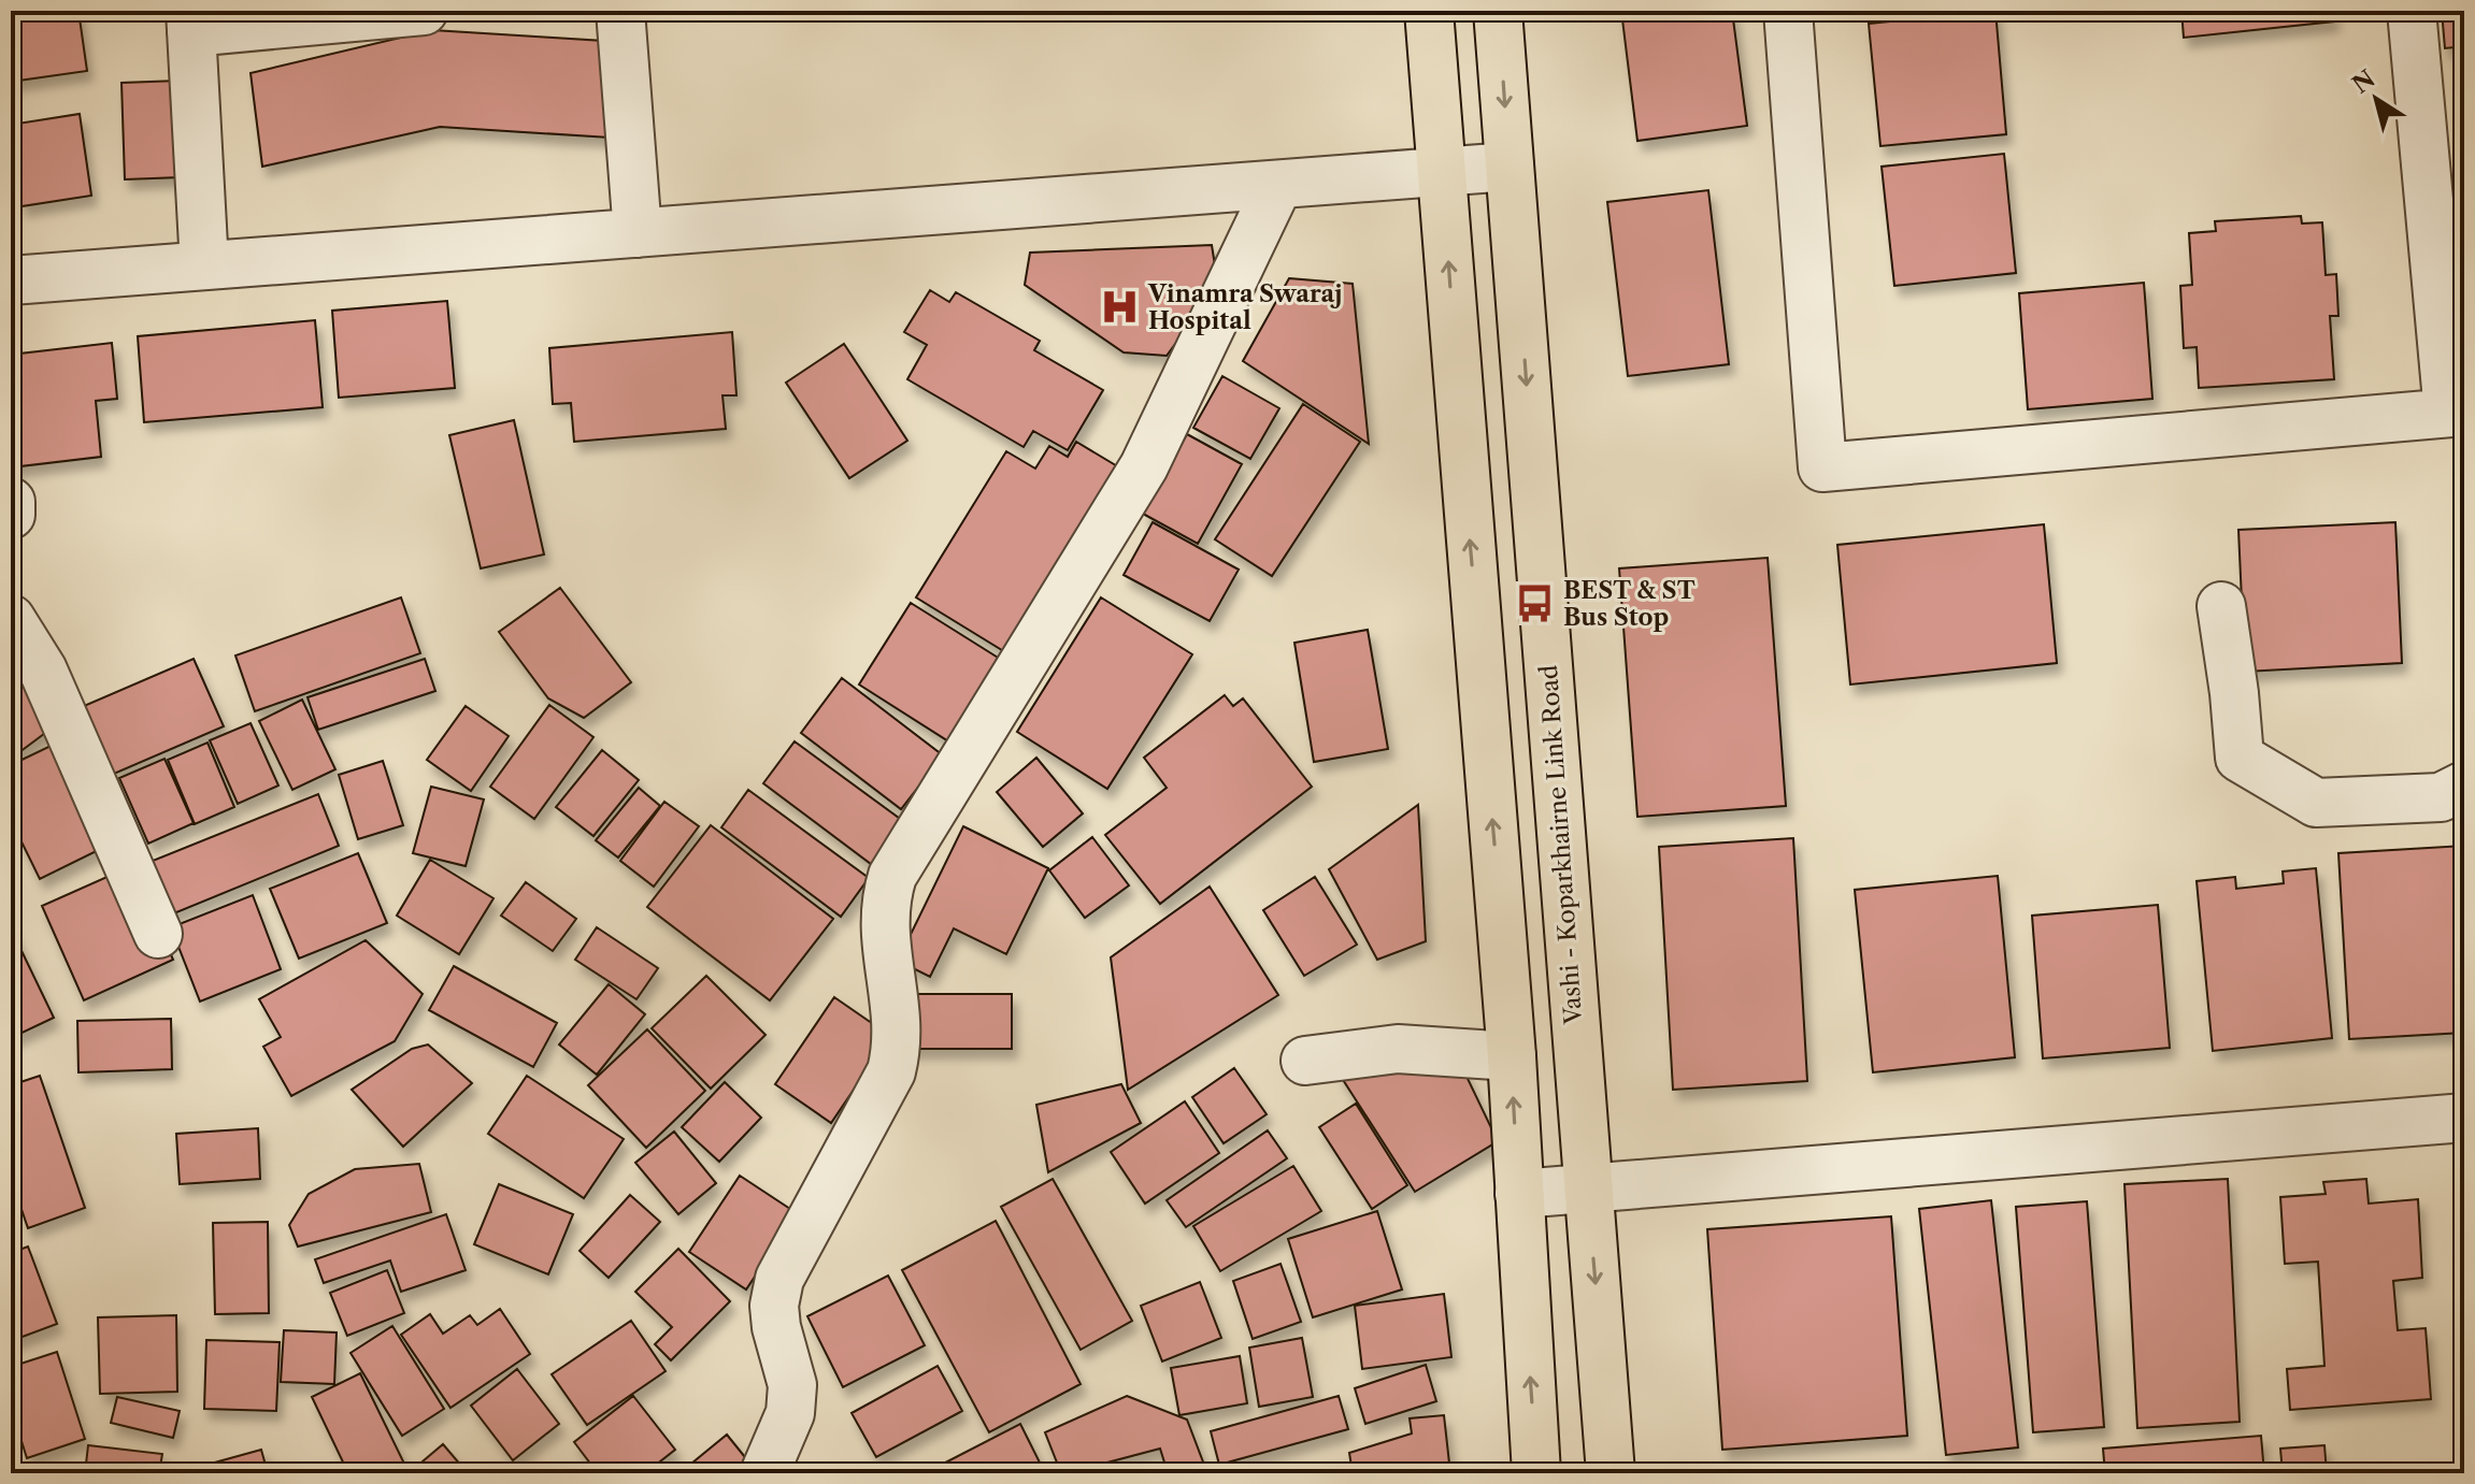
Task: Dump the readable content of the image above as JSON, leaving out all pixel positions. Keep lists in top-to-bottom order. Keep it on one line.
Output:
{"streets":{"main road":["Vashi - Koparkhairne Link Road"]},"places":{"hospital":["Vinamra Swaraj Hospital"],"bus stop":["BEST & ST Bus Stop"]},"north":"top left"}
